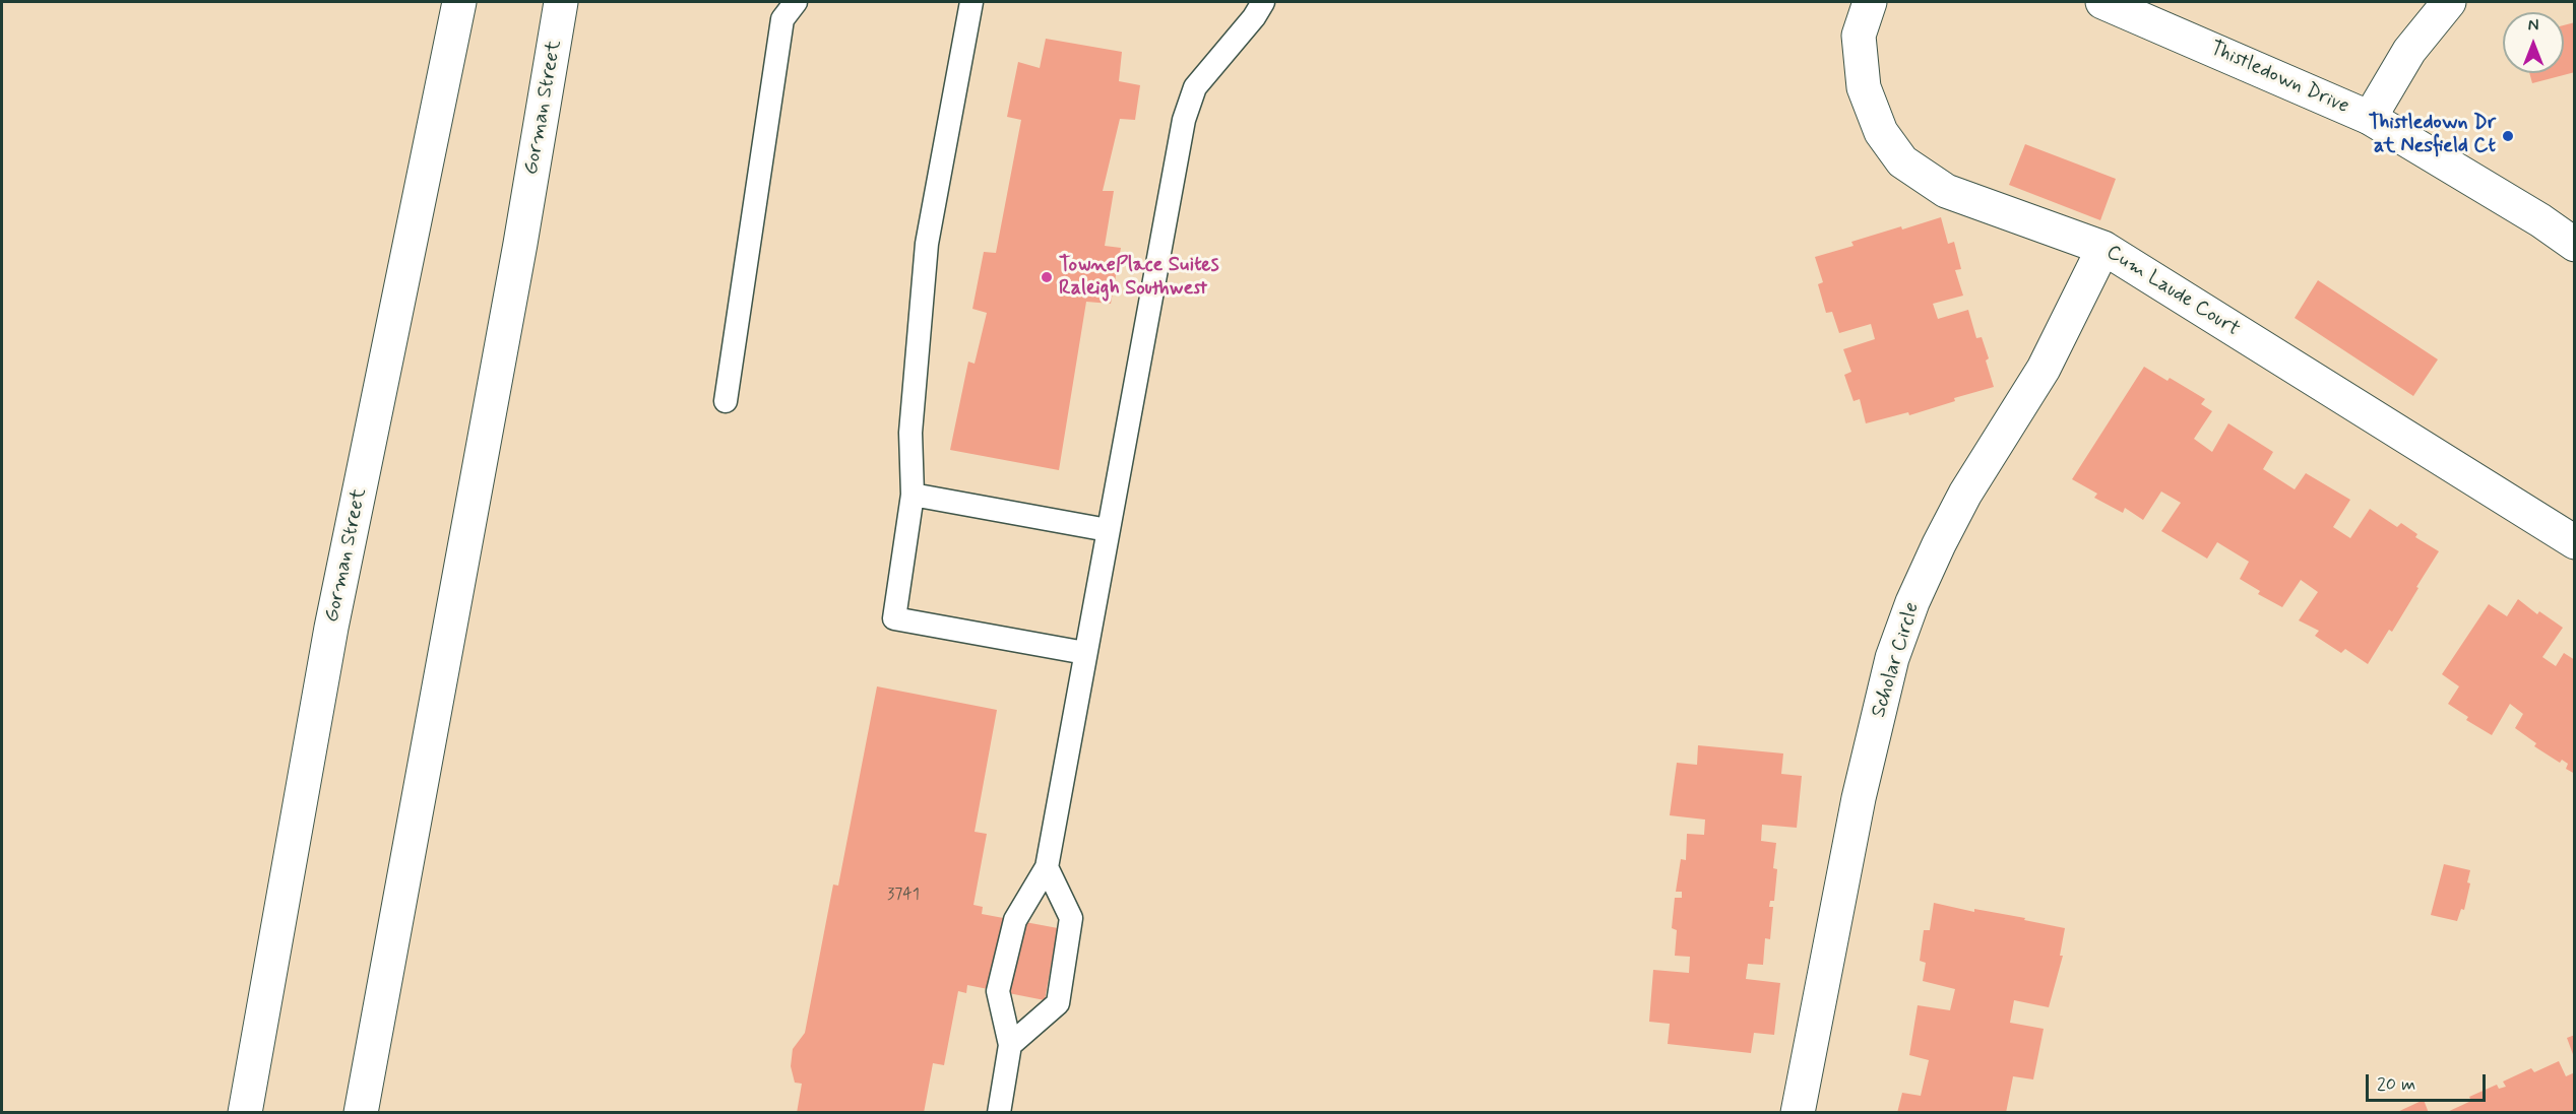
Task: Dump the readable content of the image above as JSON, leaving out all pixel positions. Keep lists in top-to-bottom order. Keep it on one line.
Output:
{"streets":{"main road":["Thistledown Drive","Gorman Street","Cum Laude Court","Scholar Circle"]},"crossings":[["Cum Laude Court","Scholar Circle"]],"places":["Thistledown Dr at Nesfield Ct","TownePlace Suites Raleigh Southwest"],"house_numbers":["3741"],"scale_bar":"20 m","north":"top"}
